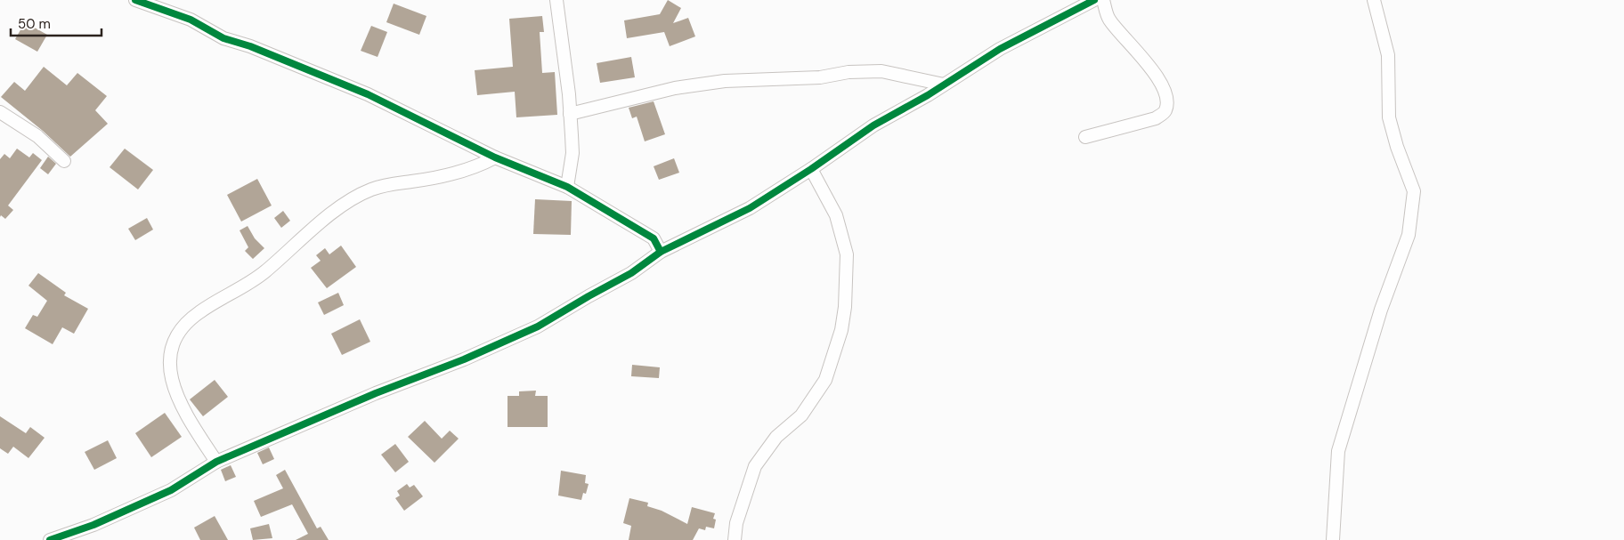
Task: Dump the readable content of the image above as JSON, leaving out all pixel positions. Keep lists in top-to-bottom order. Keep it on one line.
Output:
{"scale_bar":"50 m"}
